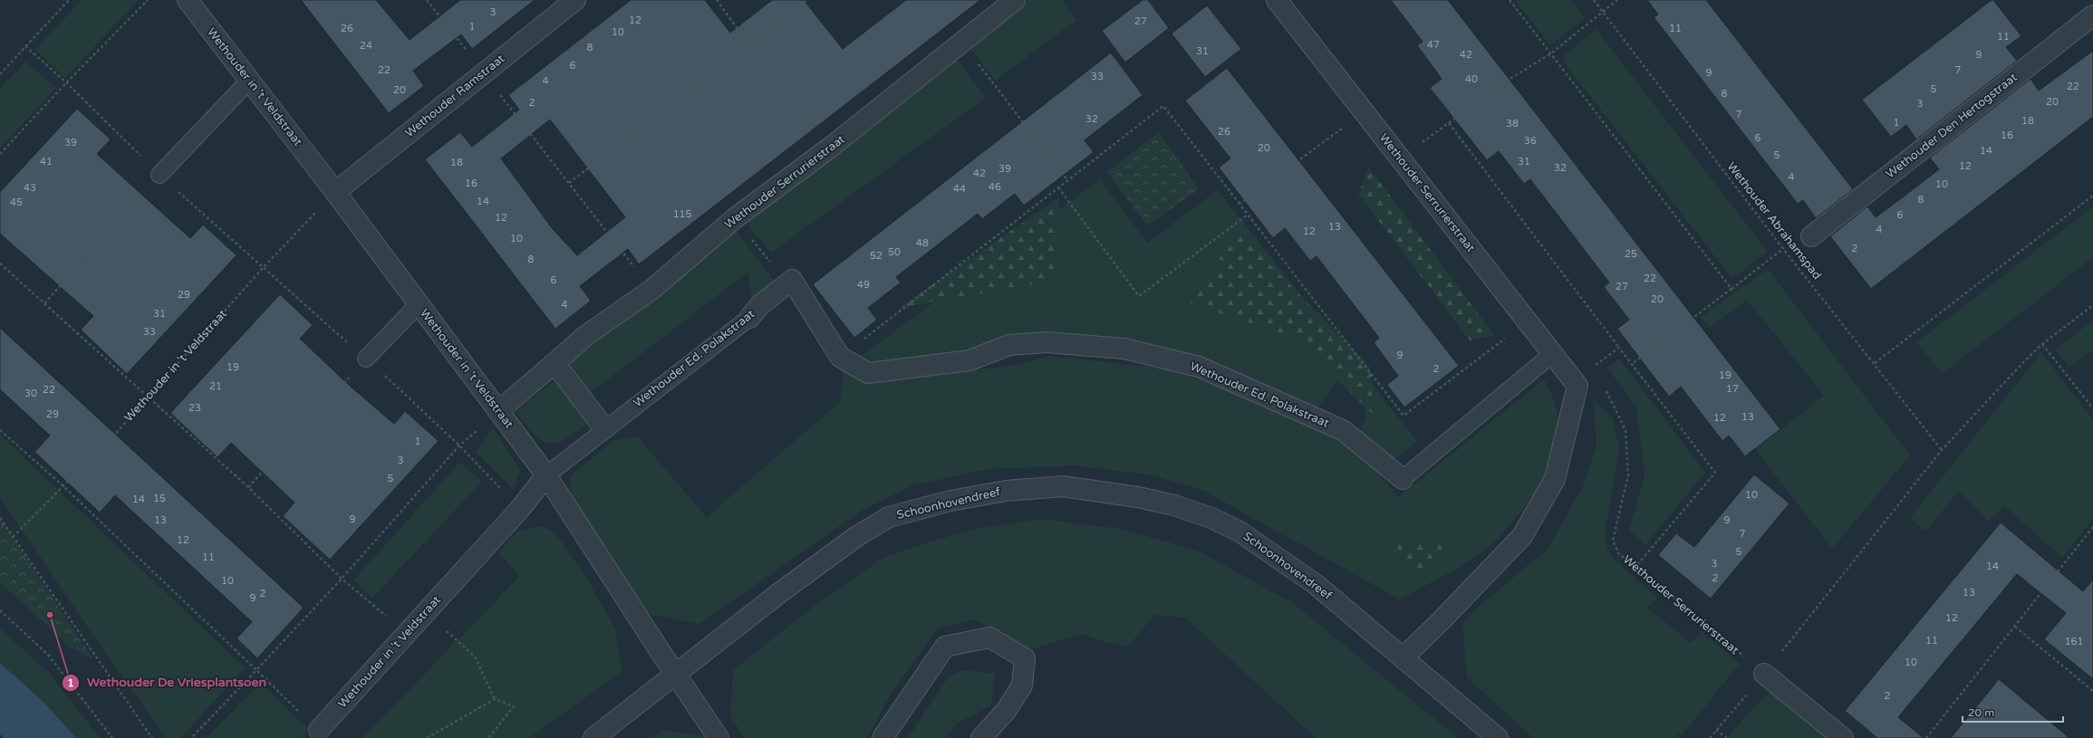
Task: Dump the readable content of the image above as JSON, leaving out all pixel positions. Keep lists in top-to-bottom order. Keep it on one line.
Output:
{"streets":{"street":["Wethouder in 't Veldstraat","Wethouder Ramstraat","Wethouder Den Hertogstraat","Wethouder Serrurierstraat","Wethouder Ed. Polakstraat","Schoonhovendreef"],"path":["Wethouder Abrahamspad"]},"crossings":[["Wethouder in 't Veldstraat","Wethouder Ramstraat"],["Wethouder in 't Veldstraat","Wethouder Serrurierstraat"],["Wethouder in 't Veldstraat","Wethouder Ed. Polakstraat"],["Wethouder in 't Veldstraat","Schoonhovendreef"],["Wethouder Serrurierstraat","Wethouder Ed. Polakstraat"]],"places":["Wethouder De Vriesplantsoen"],"house_numbers":["3","12","27","1","26","11","10","11","47","24","8","31","42","9","6","22","7","9","33","40","4","22","5","20","8","20","2","3","7","32","18","1","38","26","16","6","36","39","20","14","5","41","31","18","12","32","39","42","4","16","10","46","43","44","8","14","45","115","6","12","13","4","12","10","48","2","50","25","52","8","22","6","49","27","29","20","4","31","33","9","19","2","19","21","17","22","30","23","29","13","12","1","3","5","10","15","14","9","13","9","7","12","5","11","3","14","2","10","13","2","9","12","11","161","10","2"],"scale_bar":"20 m"}
